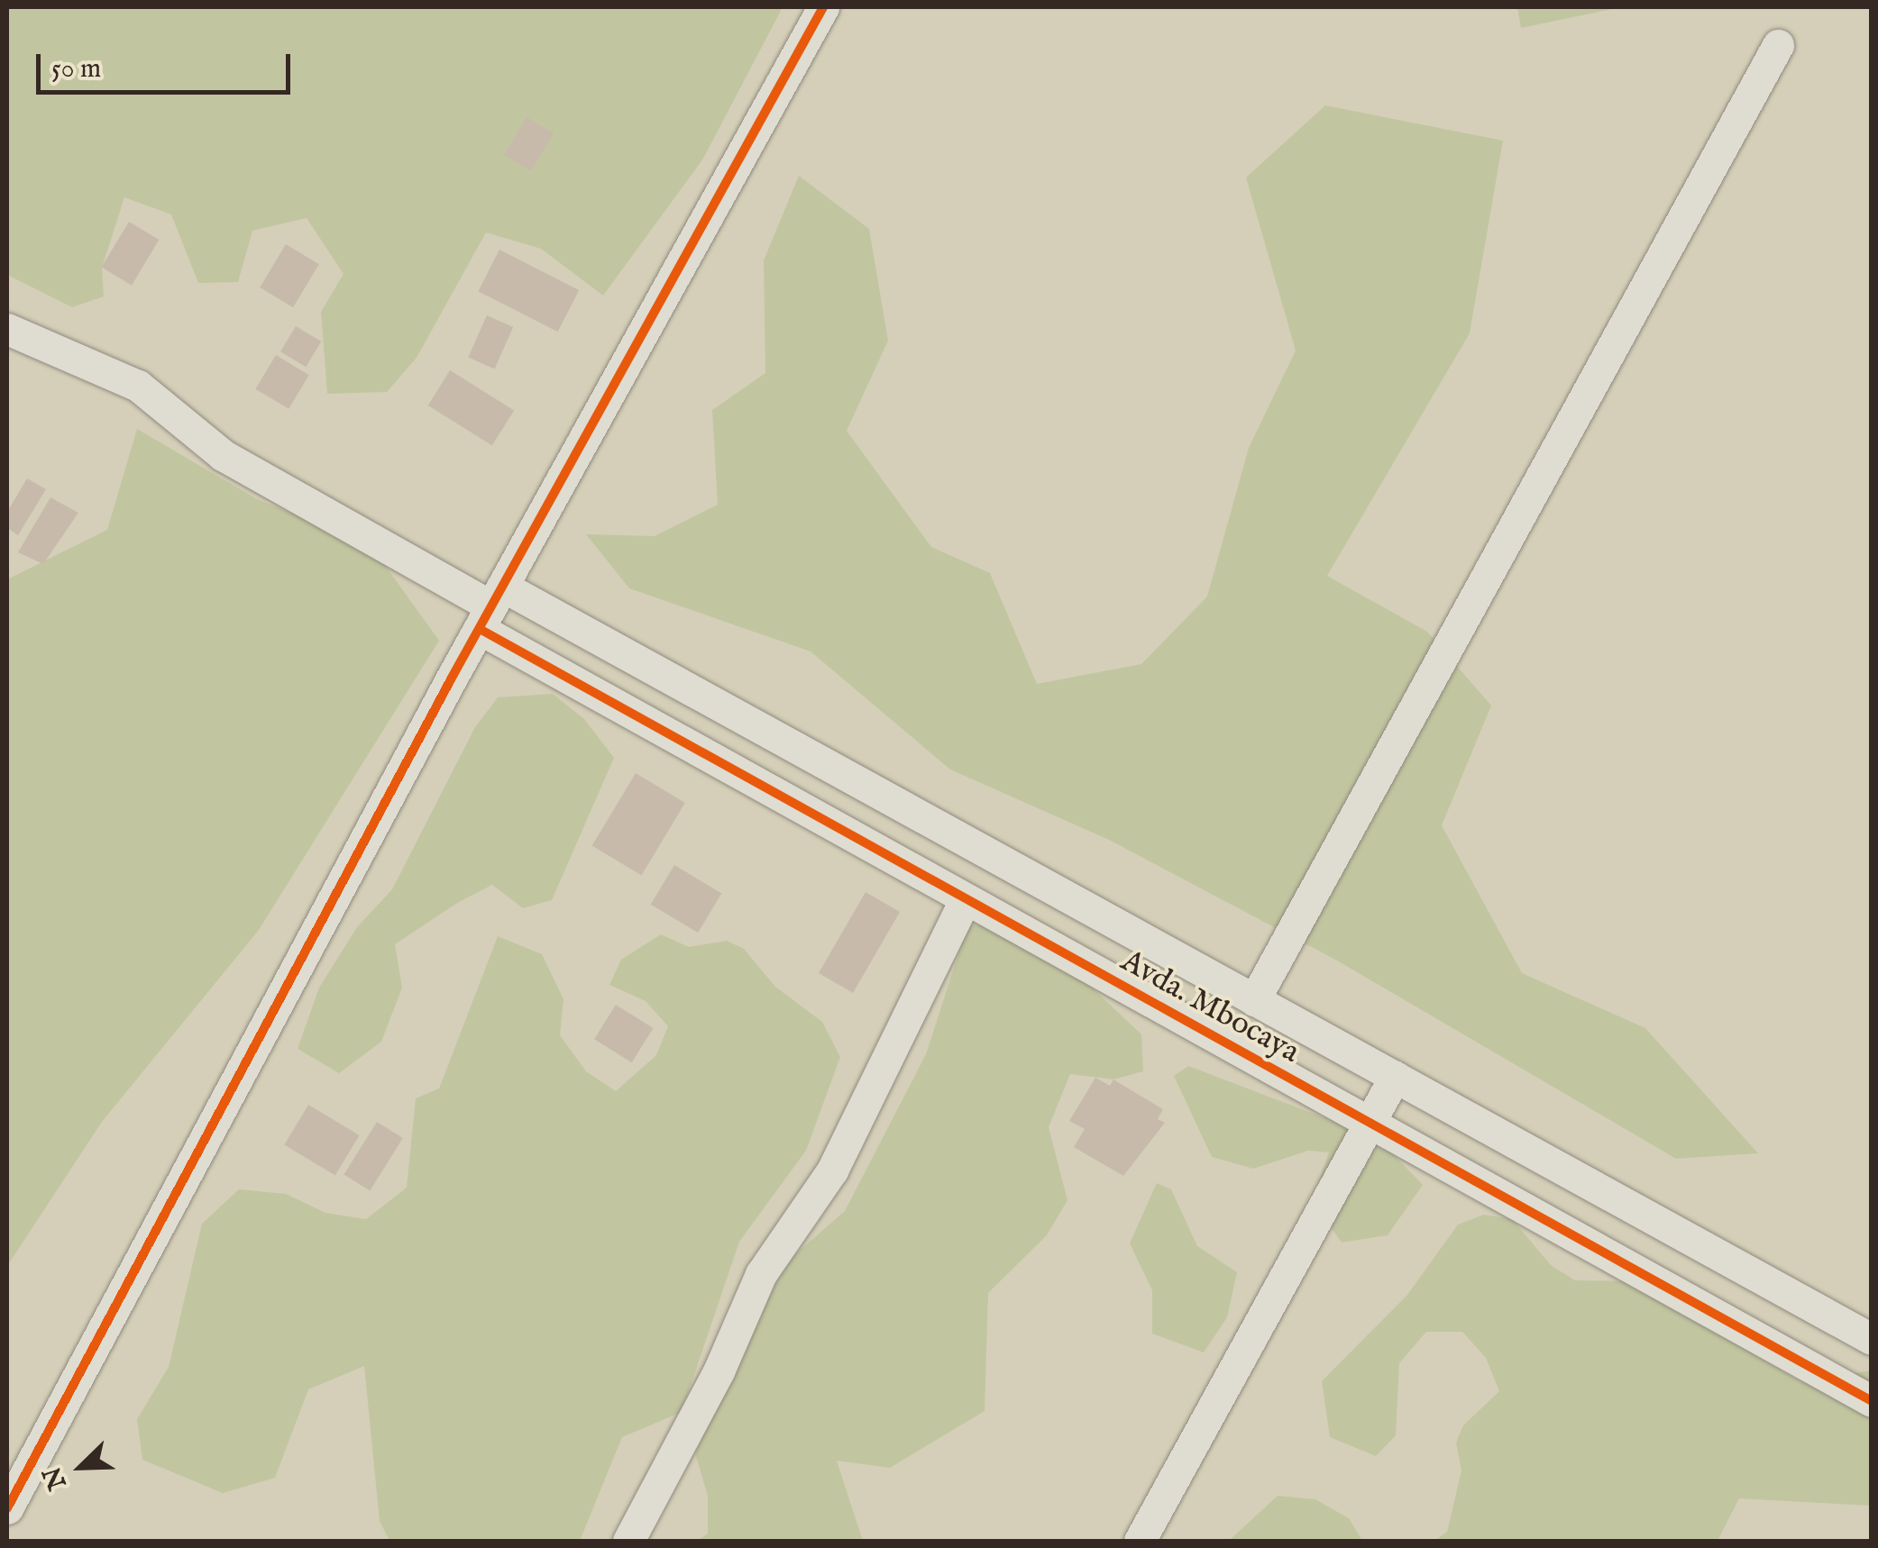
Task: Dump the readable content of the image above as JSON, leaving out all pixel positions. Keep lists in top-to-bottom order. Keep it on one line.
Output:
{"streets":{"street":["Avda. Mbocaya"]},"scale_bar":"50 m","north":"bottom left"}
